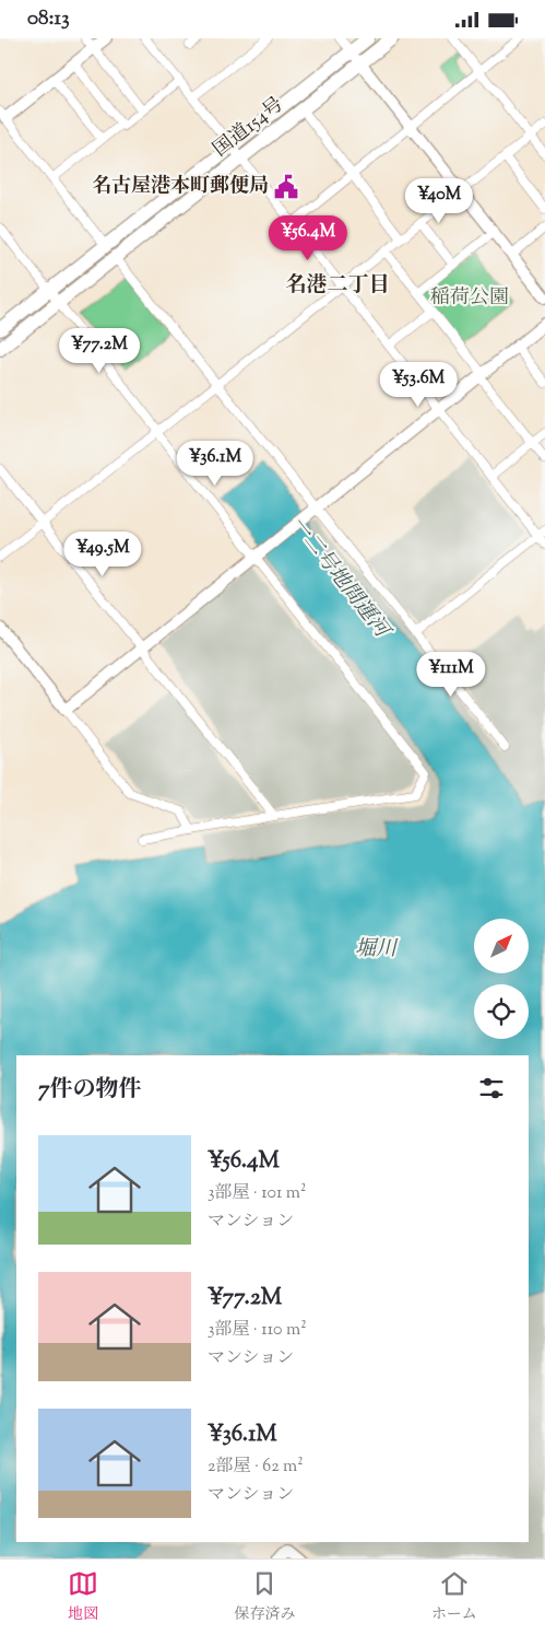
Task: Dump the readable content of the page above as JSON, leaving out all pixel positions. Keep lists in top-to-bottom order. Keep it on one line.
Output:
{"streets":{"highway":["国道154号"]},"districts":["名港二丁目"],"water":["一二号地間運河","堀川"],"parks":["稲荷公園"],"places":{"public building":["名古屋港本町郵便局"]},"north":"top right","page":{"status":"08:13","price":["¥40M","¥56.4M","¥77.2M","¥53.6M","¥36.1M","¥49.5M","¥111M"],"heading":"7件の物件","list":[{"name":"¥56.4M","note":"3部屋 · 101 m² · マンション"},{"name":"¥77.2M","note":"3部屋 · 110 m² · マンション"},{"name":"¥36.1M","note":"2部屋 · 62 m² · マンション"}],"tabs":["地図","保存済み","ホーム"]}}
